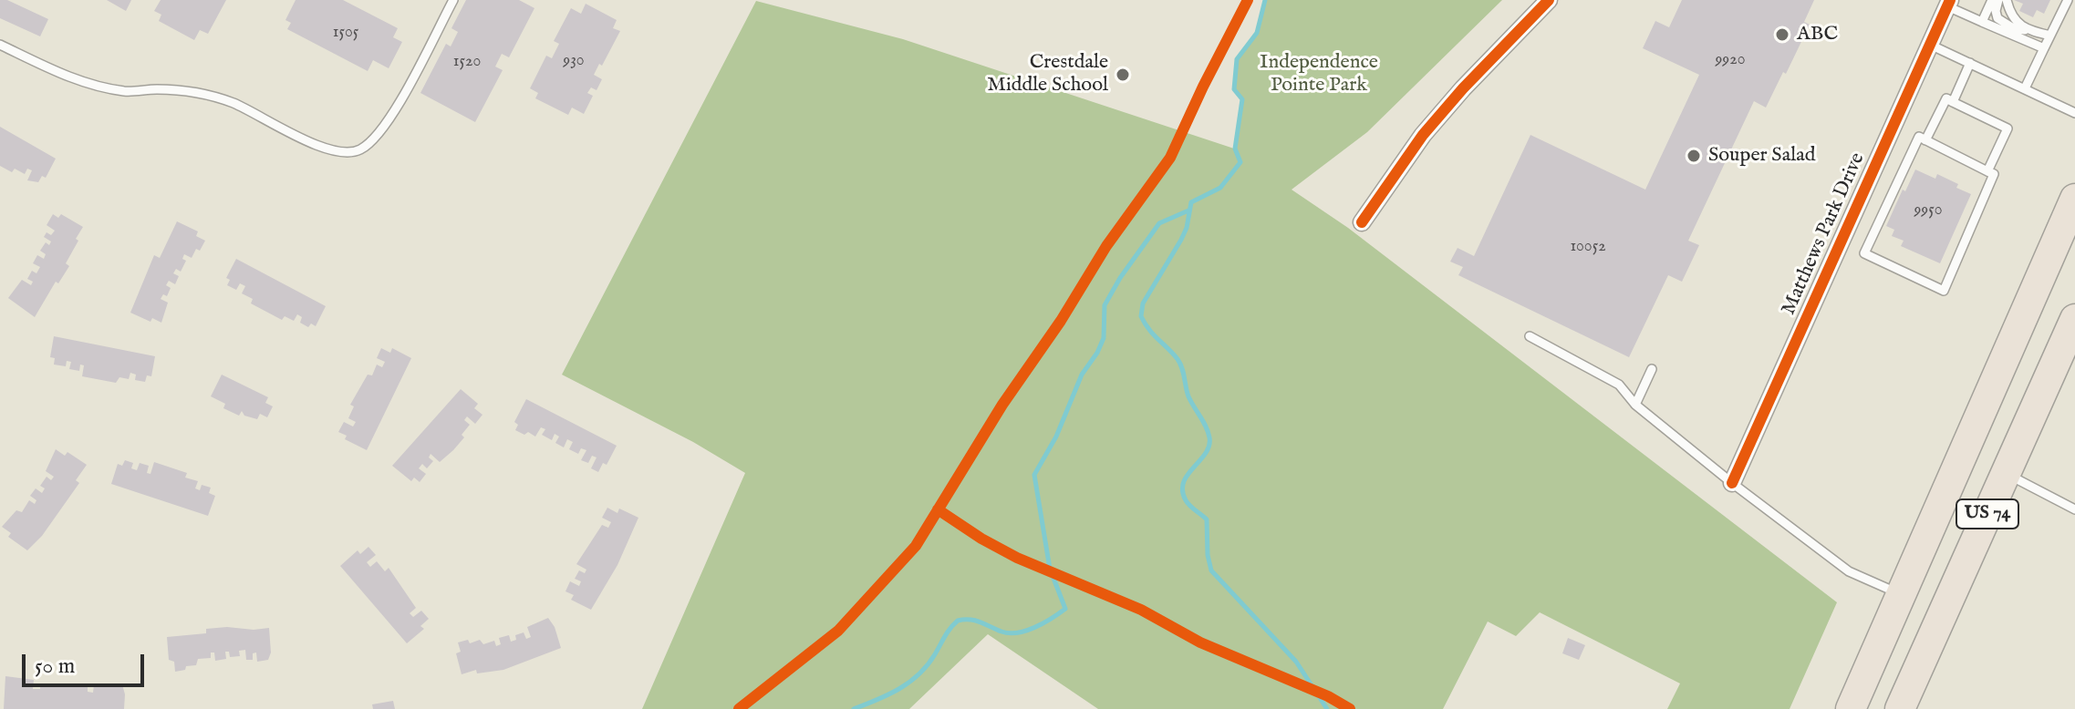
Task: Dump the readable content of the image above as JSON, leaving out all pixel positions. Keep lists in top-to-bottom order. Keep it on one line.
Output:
{"streets":{"highway":["US 74"],"street":["Matthews Park Drive"]},"parks":["Independence Pointe Park"],"places":["ABC","Crestdale Middle School","Souper Salad"],"house_numbers":["1505","9920","930","1520","9950","10052"],"scale_bar":"50 m"}
